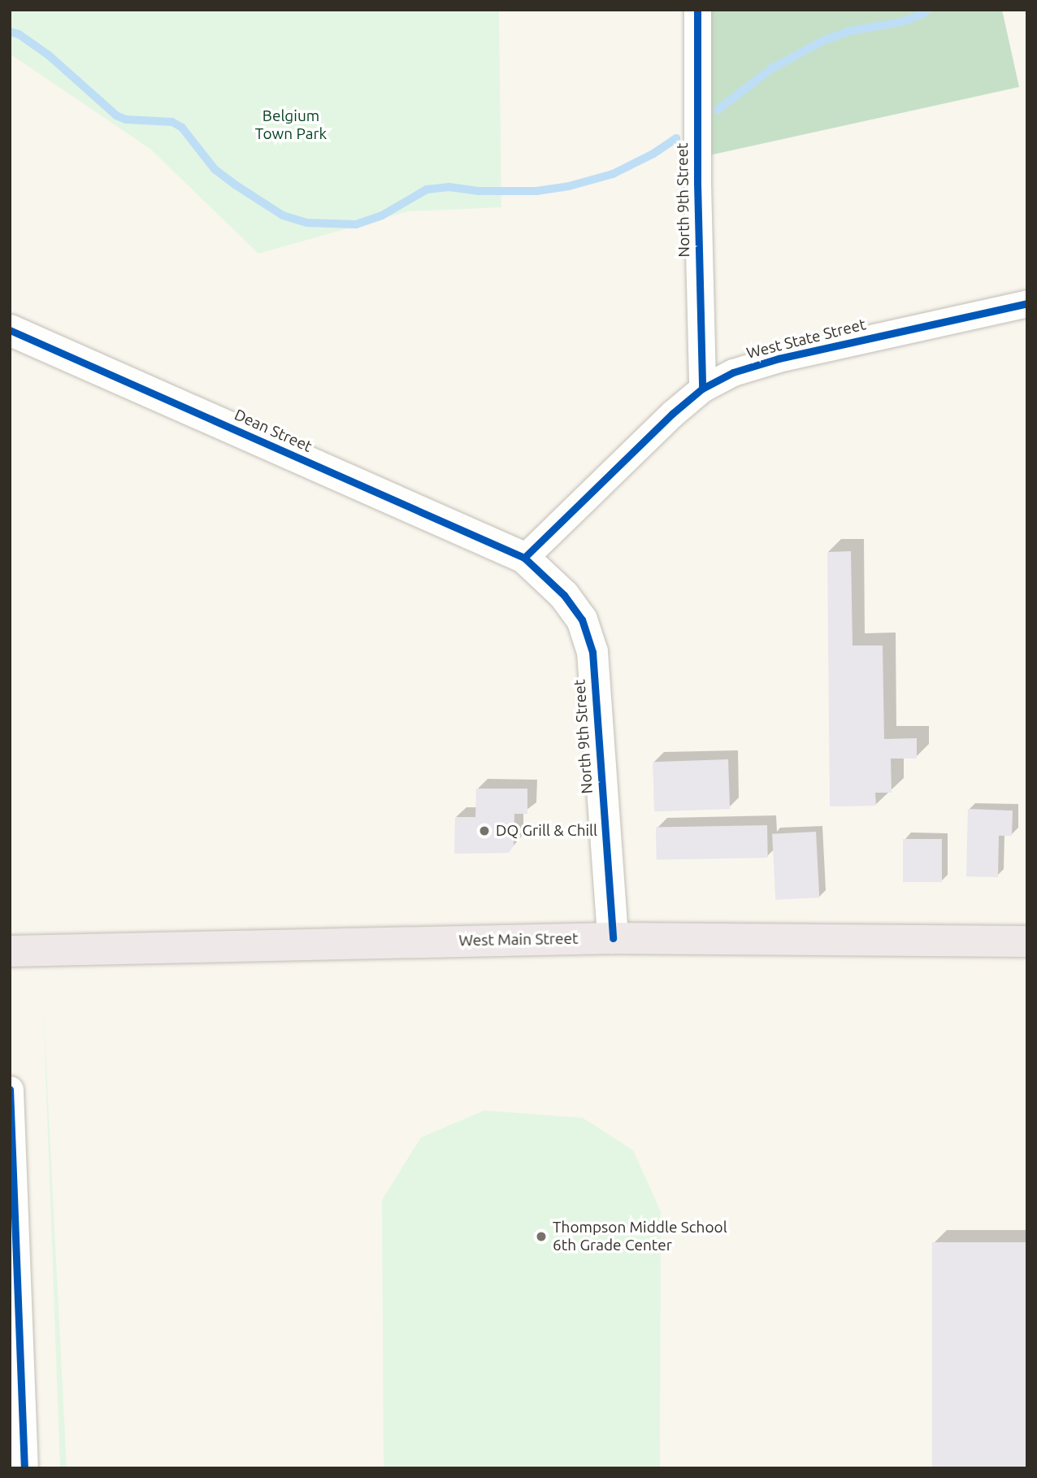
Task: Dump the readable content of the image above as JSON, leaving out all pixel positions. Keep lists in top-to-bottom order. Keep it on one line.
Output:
{"streets":{"main road":["West Main Street"],"street":["North 9th Street","West State Street","Dean Street"]},"crossings":[["North 9th Street","West State Street"],["North 9th Street","Dean Street"],["North 9th Street","West Main Street"],["West State Street","Dean Street"]],"parks":["Belgium Town Park"],"places":["DQ Grill & Chill","Thompson Middle School 6th Grade Center"]}
